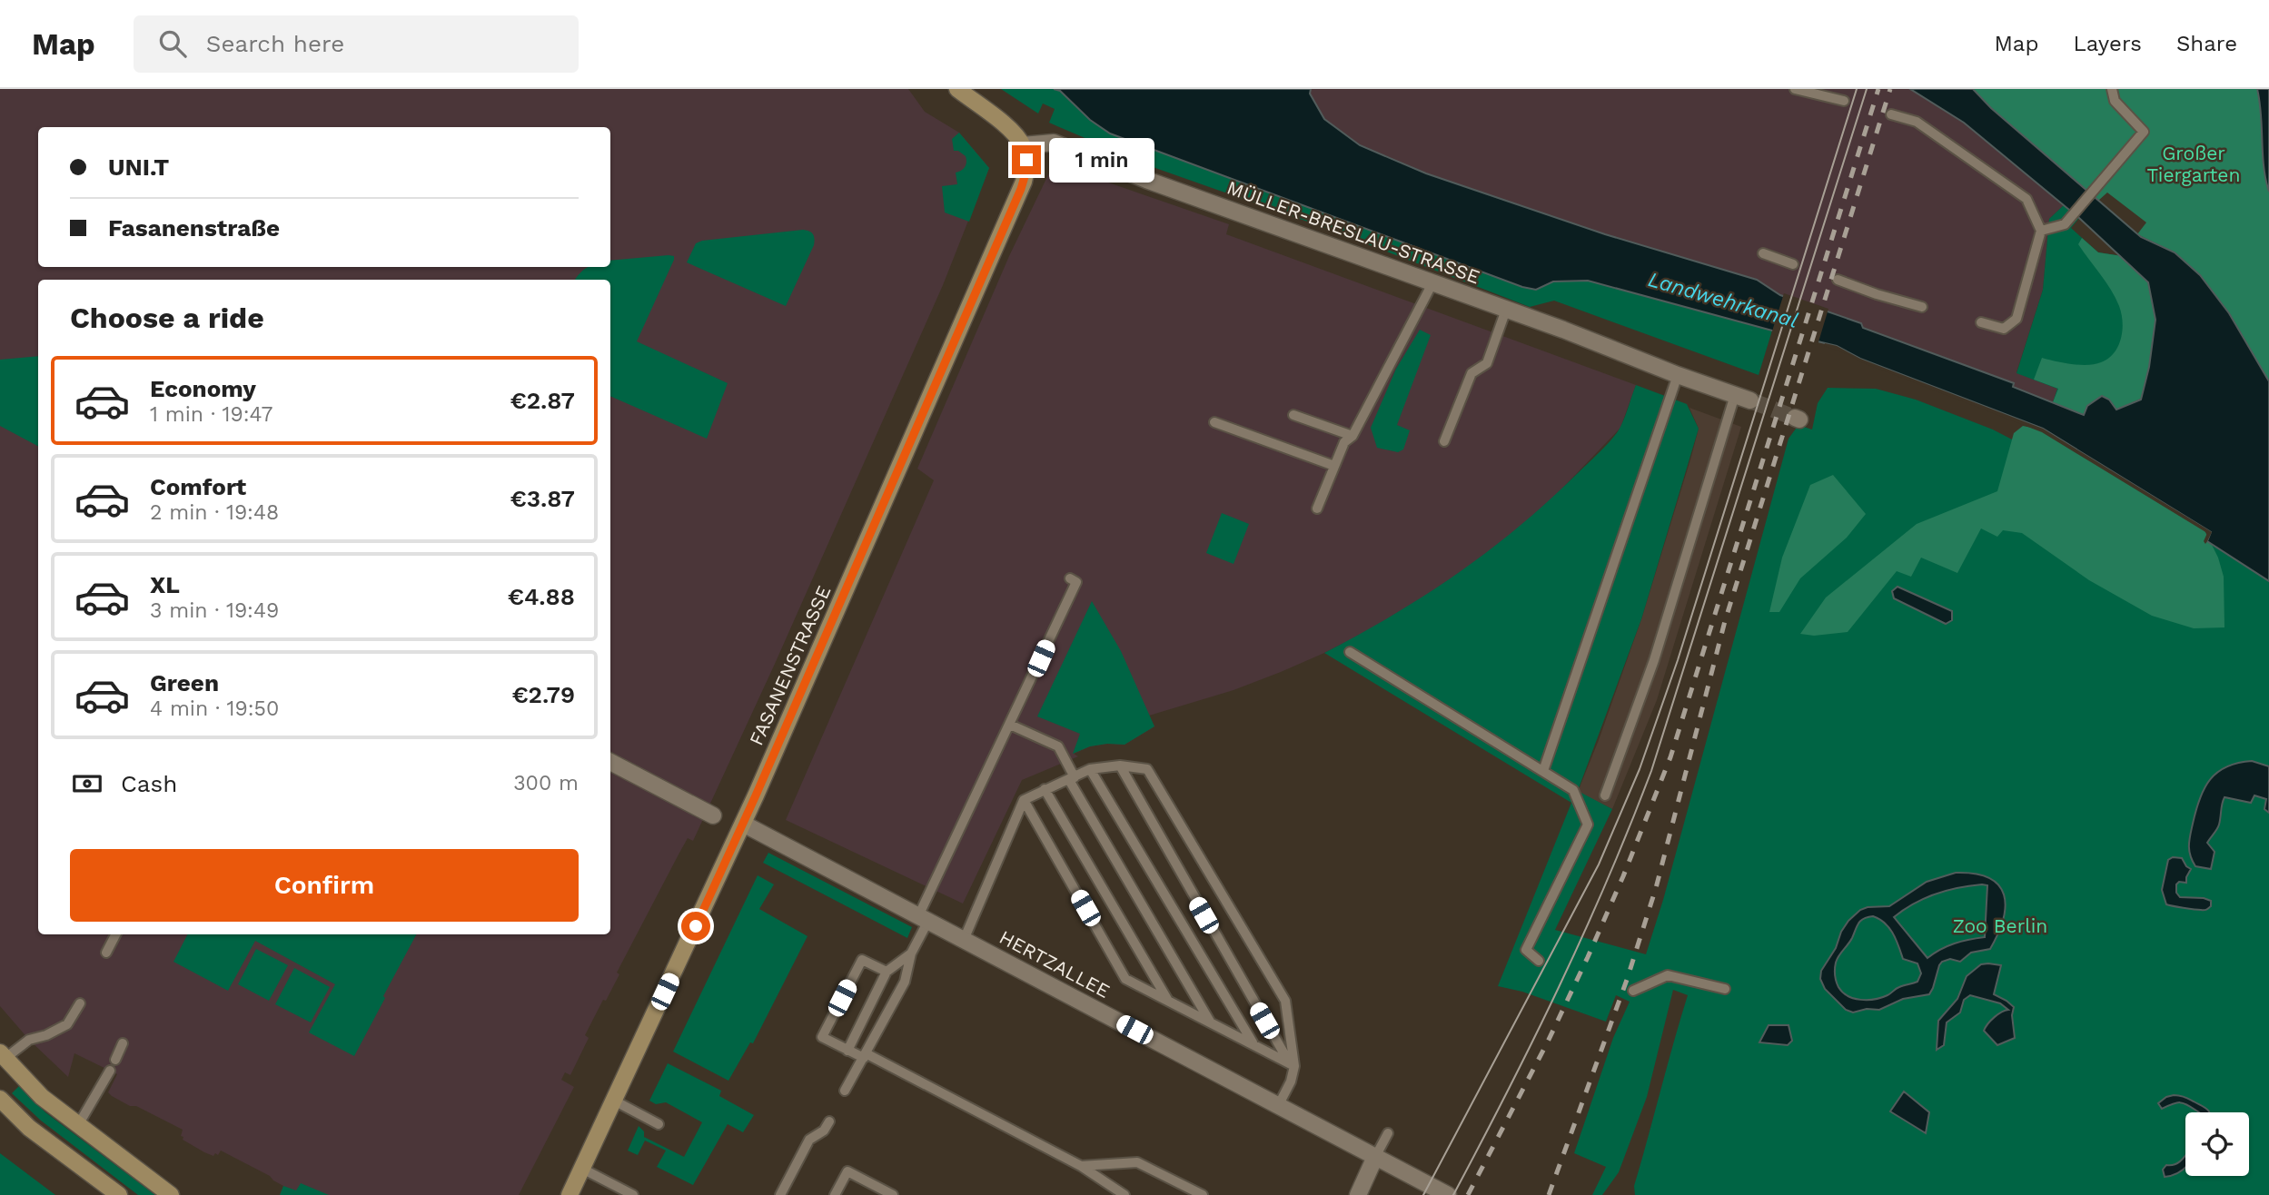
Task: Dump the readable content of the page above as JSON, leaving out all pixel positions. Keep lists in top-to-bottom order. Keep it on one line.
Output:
{"streets":{"street":["MÜLLER-BRESLAU-STRASSE","FASANENSTRASSE","HERTZALLEE"]},"crossings":[["MÜLLER-BRESLAU-STRASSE","FASANENSTRASSE"],["FASANENSTRASSE","HERTZALLEE"]],"water":["Landwehrkanal"],"parks":["Großer Tiergarten","Zoo Berlin"],"page":{"header":"Map","search":"Search here","nav":["Map","Layers","Share"],"banner":["UNI.T","Fasanenstraße"],"bubble":"1 min","heading":"Choose a ride","list":[{"name":"Economy","note":"1 min · 19:47","value":"€2.87"},{"name":"Comfort","note":"2 min · 19:48","value":"€3.87"},{"name":"XL","note":"3 min · 19:49","value":"€4.88"},{"name":"Green","note":"4 min · 19:50","value":"€2.79"}],"pay":["Cash","300 m"],"buttons":"Confirm"}}
